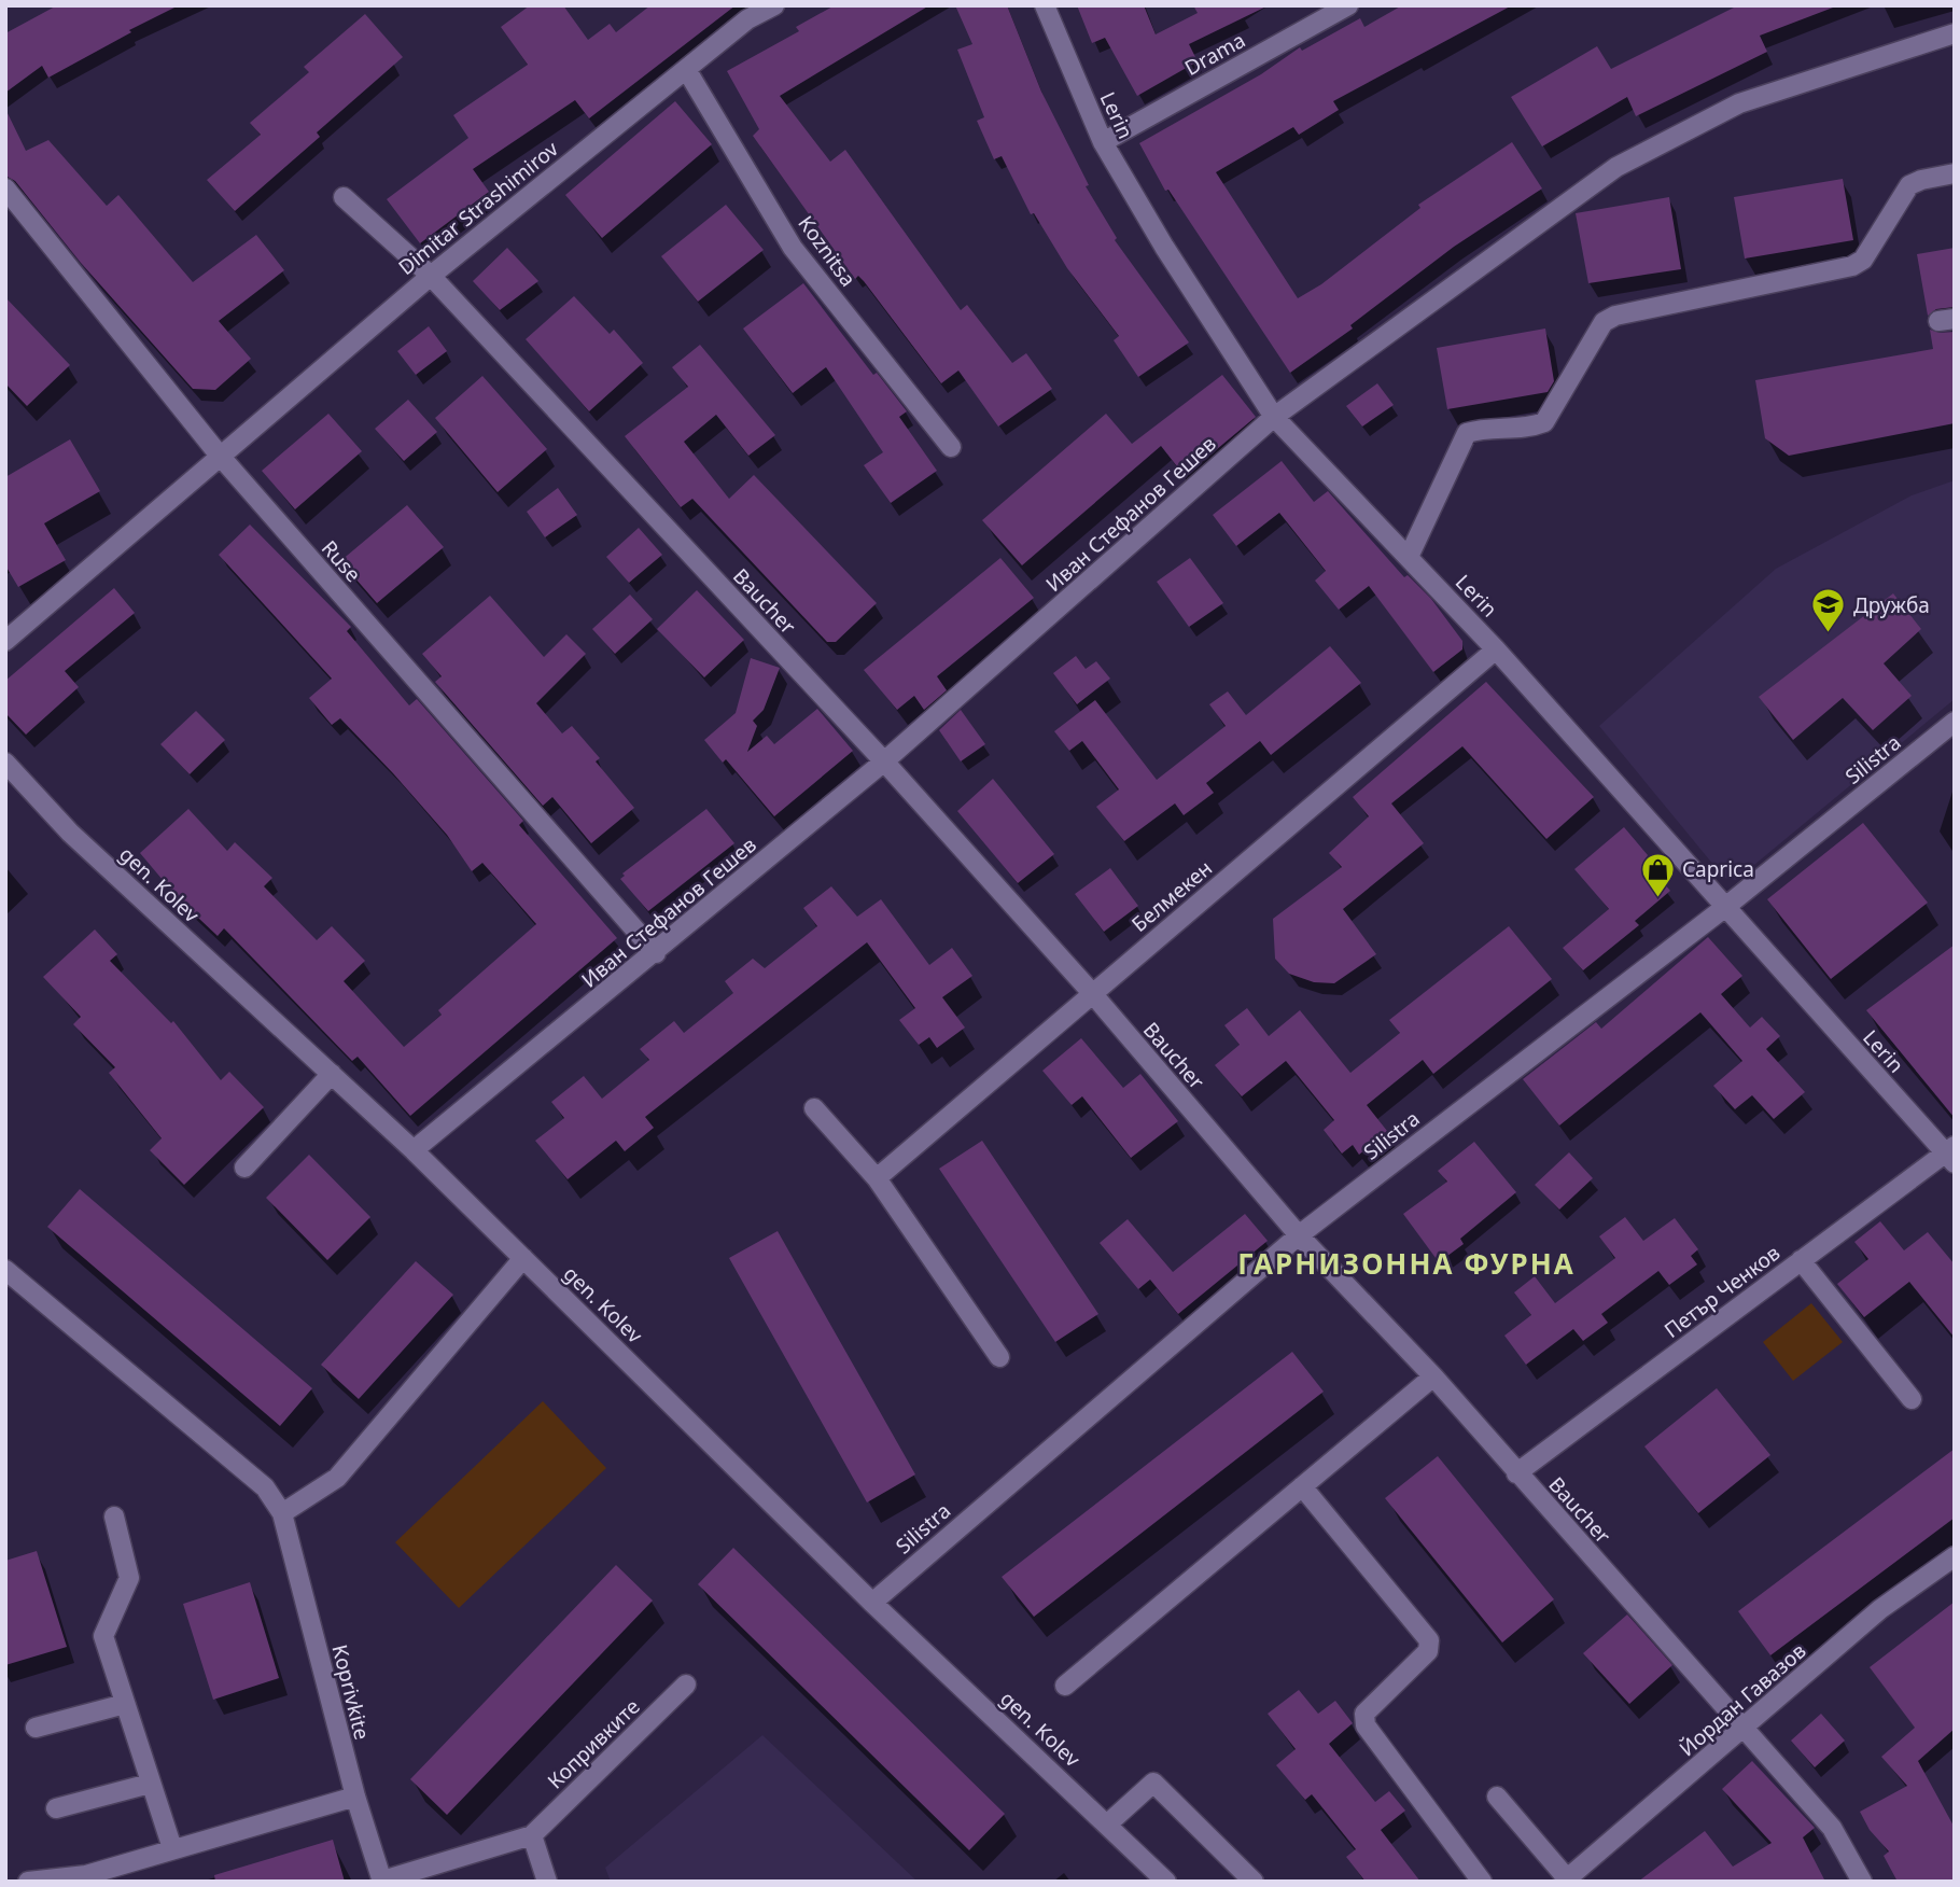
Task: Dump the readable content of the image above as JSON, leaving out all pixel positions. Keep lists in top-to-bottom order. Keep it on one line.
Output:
{"streets":{"street":["Drama","Lerin","Dimitar Strashimirov","Koznitsa","Иван Стефанов Гешев","Ruse","Baucher","Silistra","gen. Kolev","Белмекен","Петър Ченков","Koprivkite","Йордан Гавазов","Копривките"]},"crossings":[["Drama","Lerin"],["Lerin","Иван Стефанов Гешев"],["Lerin","Silistra"],["Lerin","Белмекен"],["Lerin","Петър Ченков"],["Dimitar Strashimirov","Koznitsa"],["Dimitar Strashimirov","Ruse"],["Dimitar Strashimirov","Baucher"],["Иван Стефанов Гешев","Ruse"],["Иван Стефанов Гешев","Baucher"],["Иван Стефанов Гешев","gen. Kolev"],["Baucher","Silistra"],["Baucher","Белмекен"],["Baucher","Петър Ченков"],["Baucher","Йордан Гавазов"],["Silistra","gen. Kolev"],["Koprivkite","Копривките"]],"districts":["ГАРНИЗОННА ФУРНА"],"places":{"school or university":["Дружба"],"shop":["Caprica"]}}
